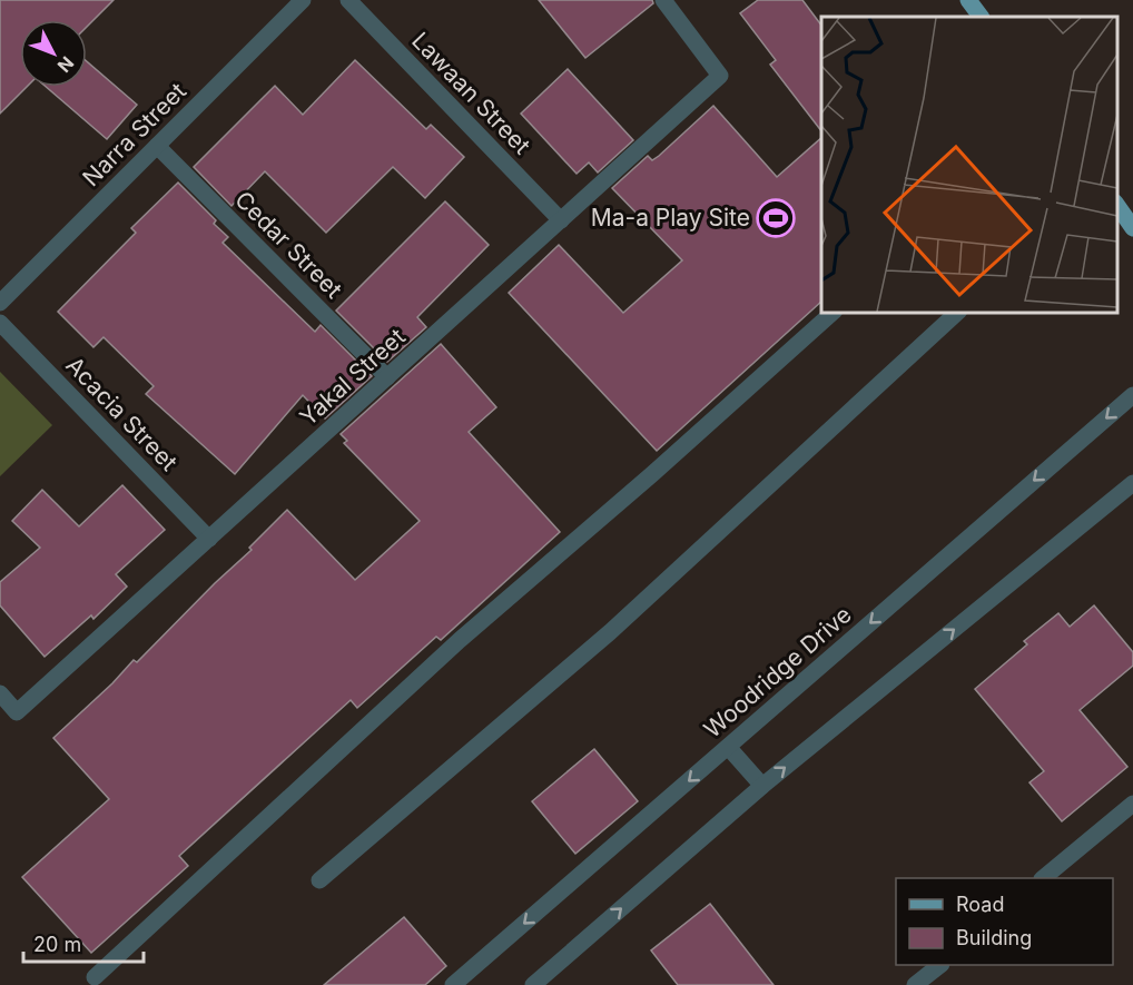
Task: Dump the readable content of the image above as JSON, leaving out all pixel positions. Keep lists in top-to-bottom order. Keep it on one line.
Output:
{"streets":{"street":["Lawaan Street","Narra Street","Cedar Street","Yakal Street","Acacia Street","Woodridge Drive"]},"crossings":[["Lawaan Street","Yakal Street"],["Narra Street","Cedar Street"],["Cedar Street","Yakal Street"],["Yakal Street","Acacia Street"]],"places":{"sports":["Ma-a Play Site"]},"legend":["Road","Building"],"scale_bar":"20 m","north":"bottom right"}
